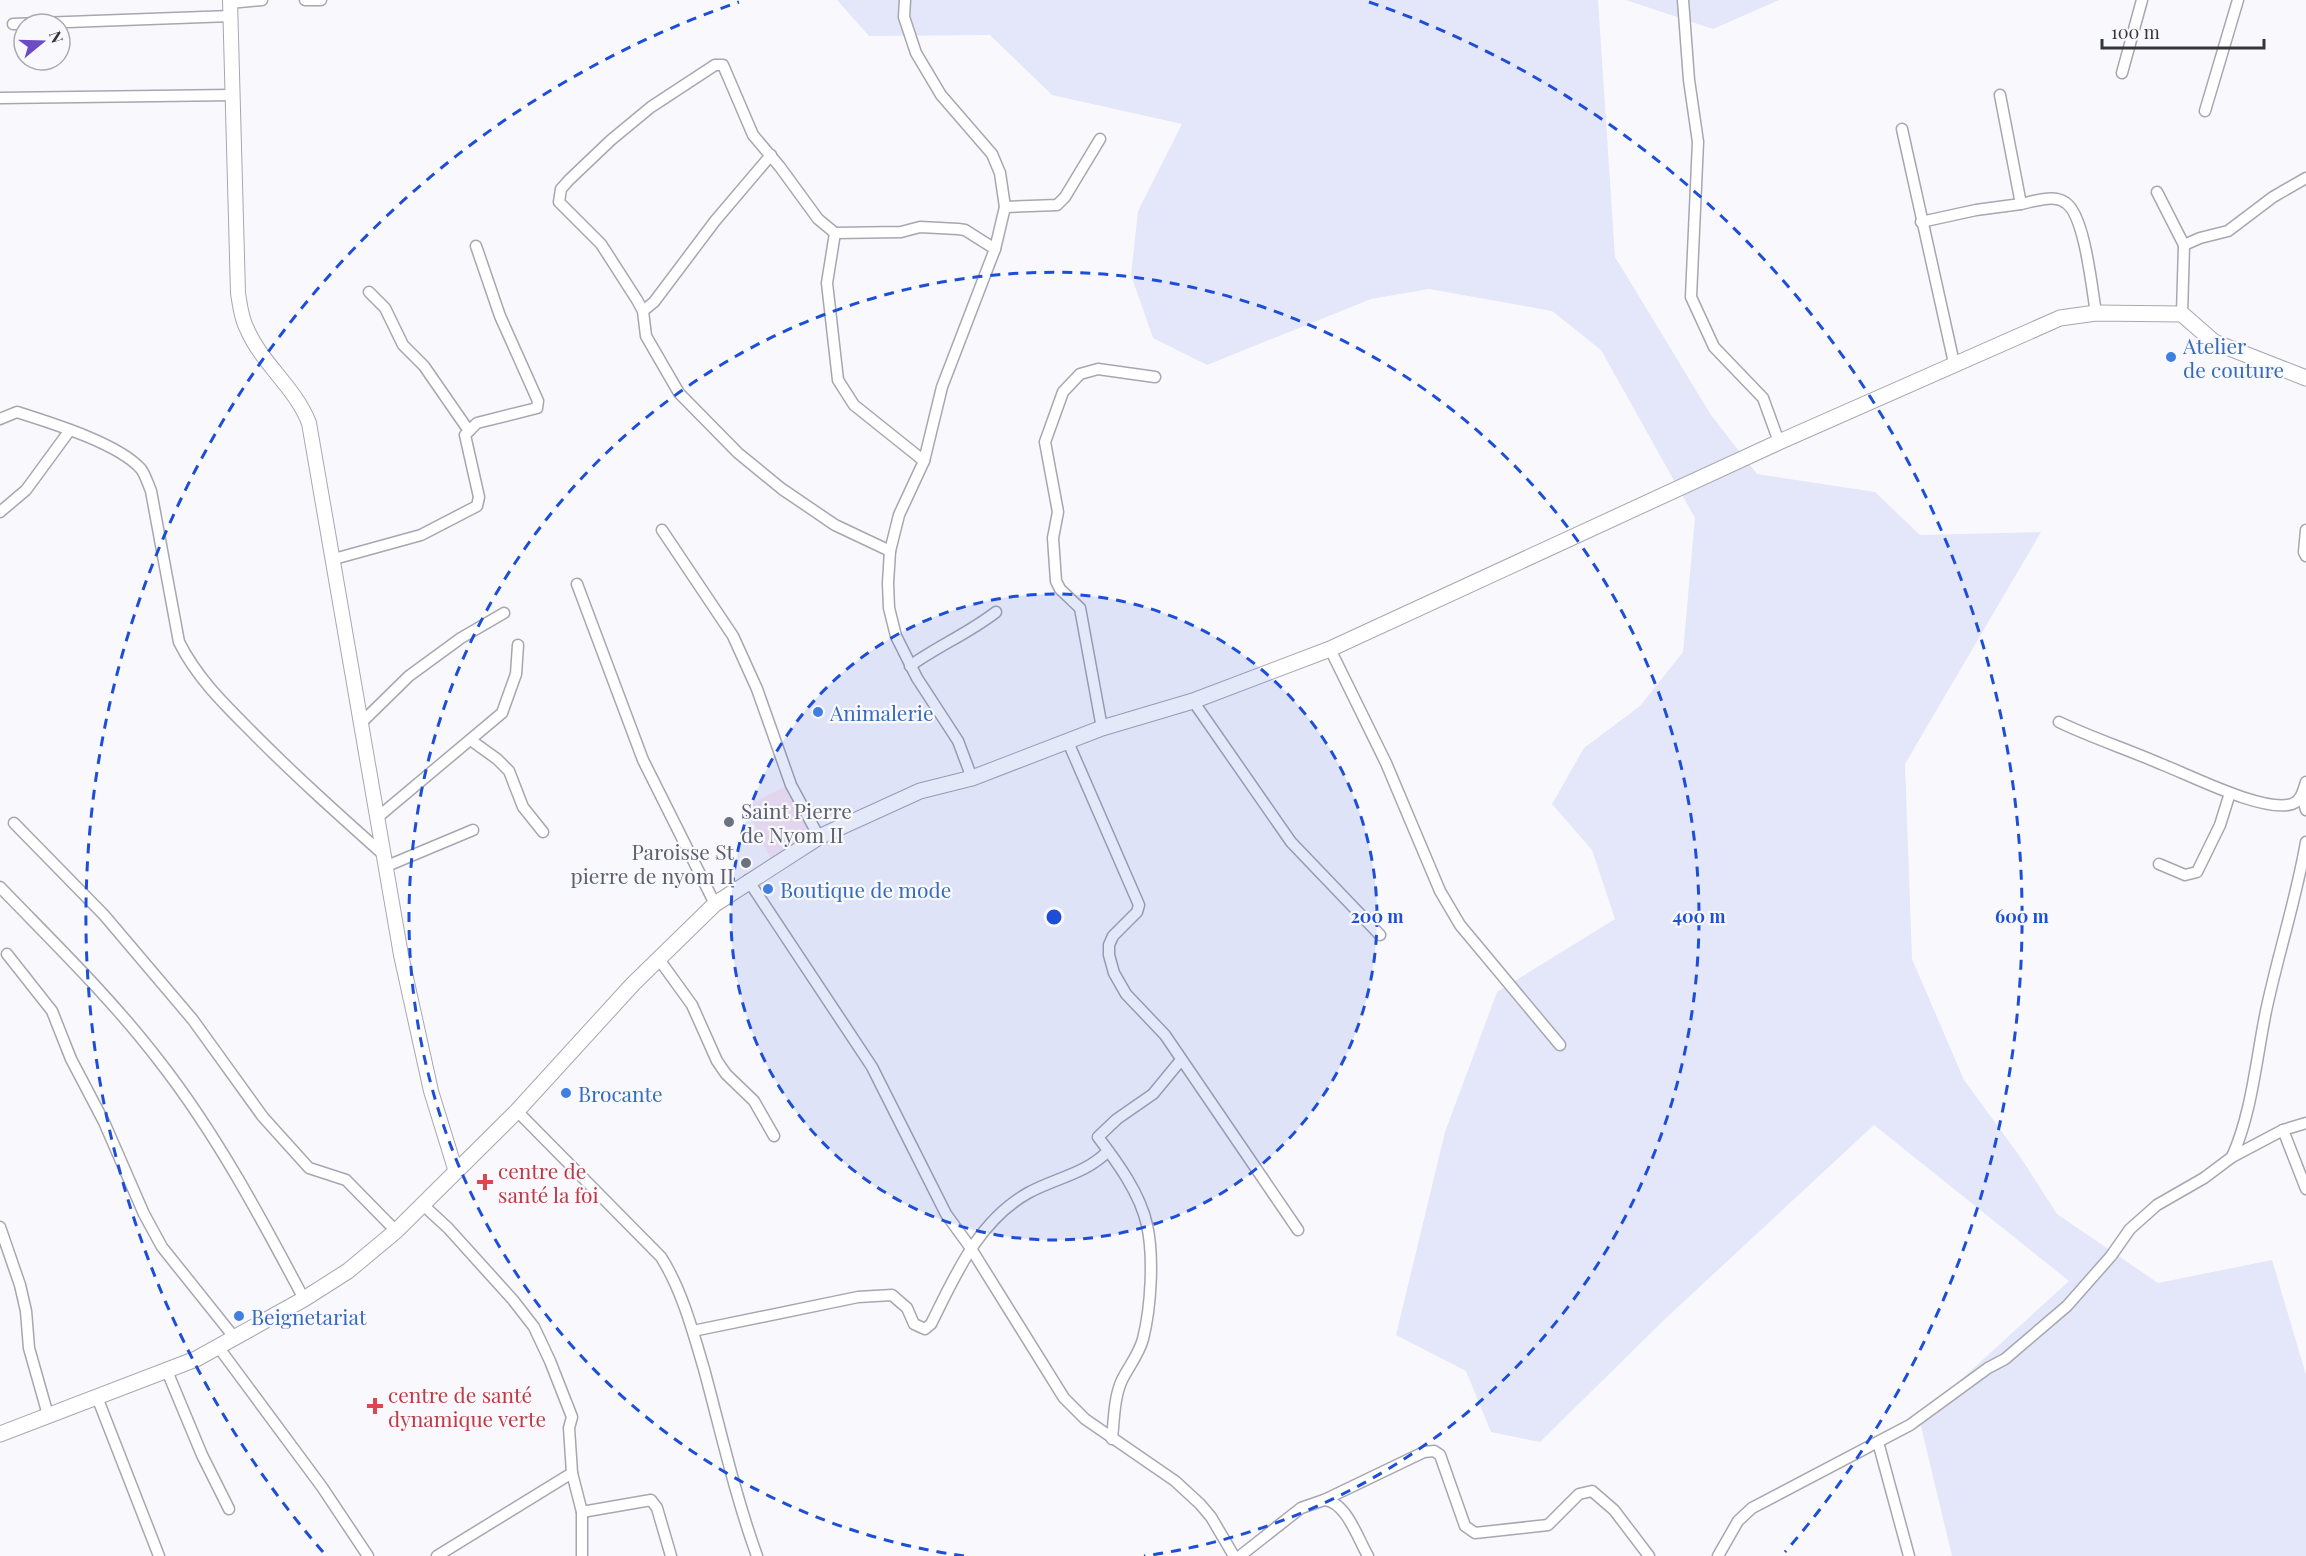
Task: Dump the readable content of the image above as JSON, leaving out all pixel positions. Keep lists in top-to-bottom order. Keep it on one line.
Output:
{"places":{"other":["Atelier de couture","Animalerie","Saint Pierre de Nyom II","Paroisse St pierre de nyom II","Boutique de mode","Brocante","Beignetariat"],"health":["centre de santé la foi","centre de santé dynamique verte"]},"scale_bar":"100 m","north":"right","rings":["200 m","400 m","600 m"]}
